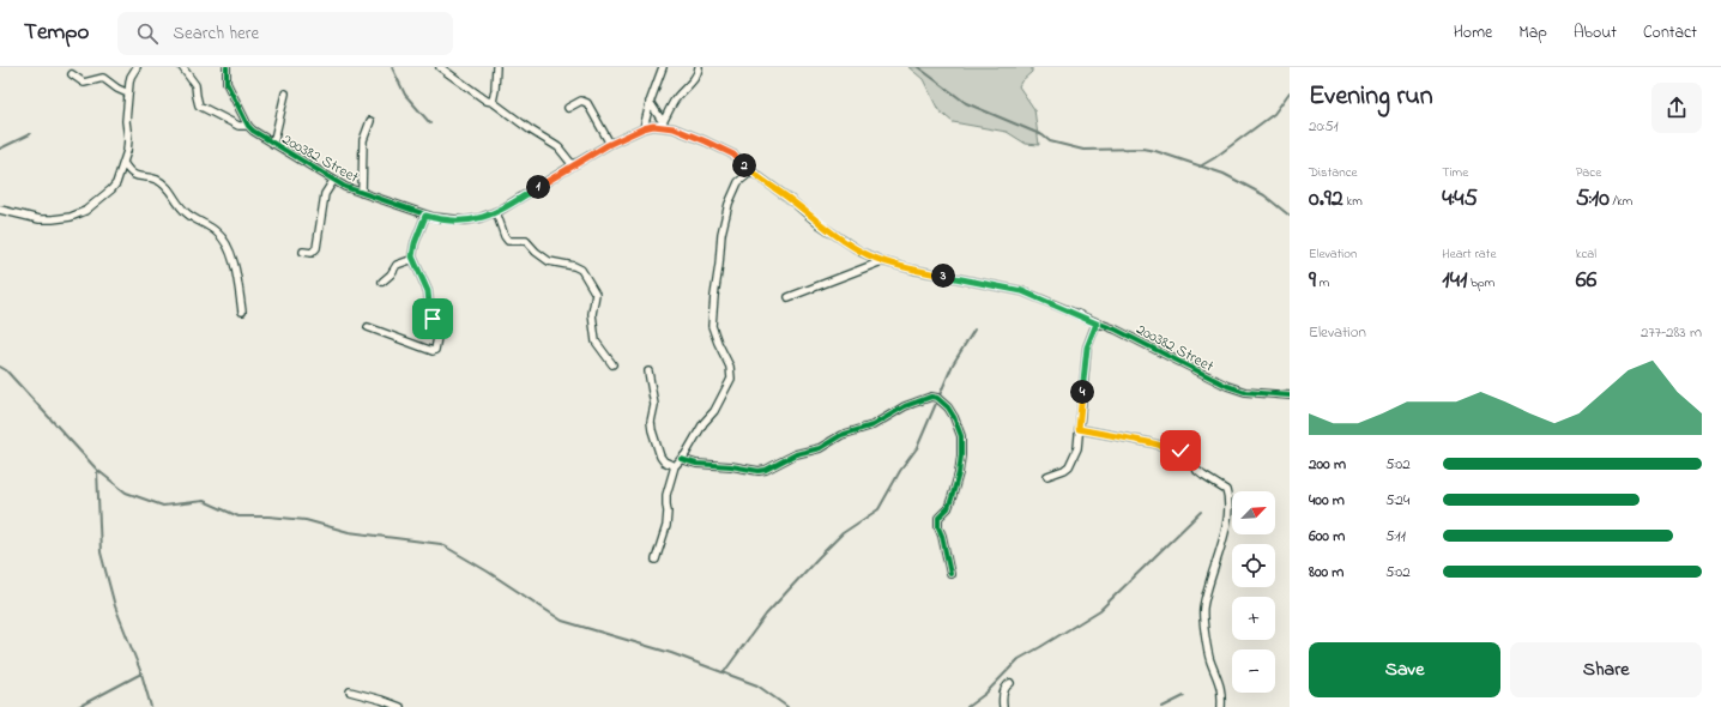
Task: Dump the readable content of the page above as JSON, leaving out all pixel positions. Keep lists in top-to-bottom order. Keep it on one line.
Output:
{"streets":{"street":["200382 Street"]},"north":"top right","page":{"header":"Tempo","search":"Search here","nav":["Home","Map","About","Contact"],"heading":["Evening run","20:51"],"stats":[["Distance","0.92 km"],["Time","4:45"],["Pace","5:10 /km"],["Elevation","9 m"],["Heart rate","141 bpm"],["kcal","66"]],"pins":["2","1","3","4"],"chart":["Elevation","277–283 m"],"list":[{"name":"200 m","note":"5:02"},{"name":"400 m","note":"5:24"},{"name":"600 m","note":"5:11"},{"name":"800 m","note":"5:02"}],"map_buttons":["+","−"],"buttons":["Save","Share"]}}
